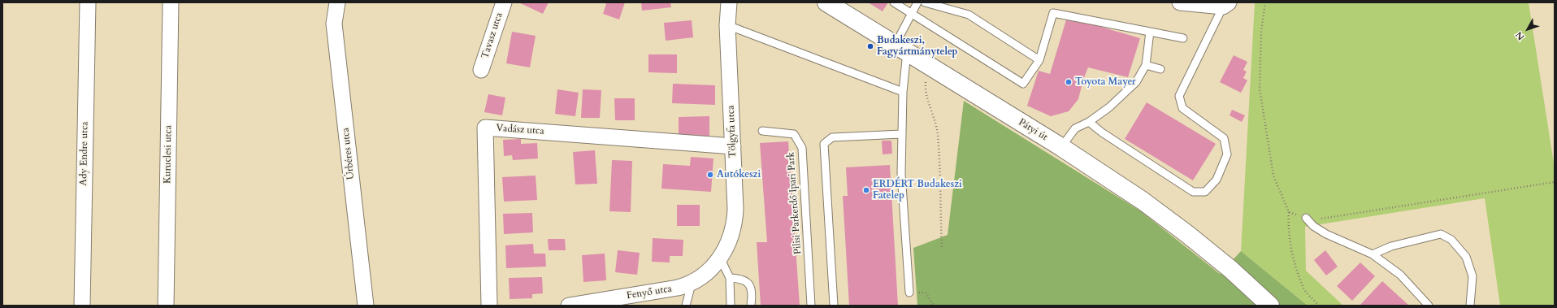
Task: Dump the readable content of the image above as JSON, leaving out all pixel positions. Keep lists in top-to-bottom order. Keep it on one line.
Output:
{"streets":{"main road":["Pátyi út"],"street":["Tavasz utca","Vadász utca","Tölgyfa utca","Ady Endre utca","Úrbéres utca","Kuruclesi utca","Fenyő utca"],"lane":["Pilisi Parkerdő Ipari Park"]},"crossings":[["Vadász utca","Tölgyfa utca"],["Tölgyfa utca","Fenyő utca"]],"places":["Budakeszi, Fagyártmánytelep","Toyota Mayer","Autókeszi","ERDÉRT Budakeszi Fatelep"],"north":"bottom left"}
